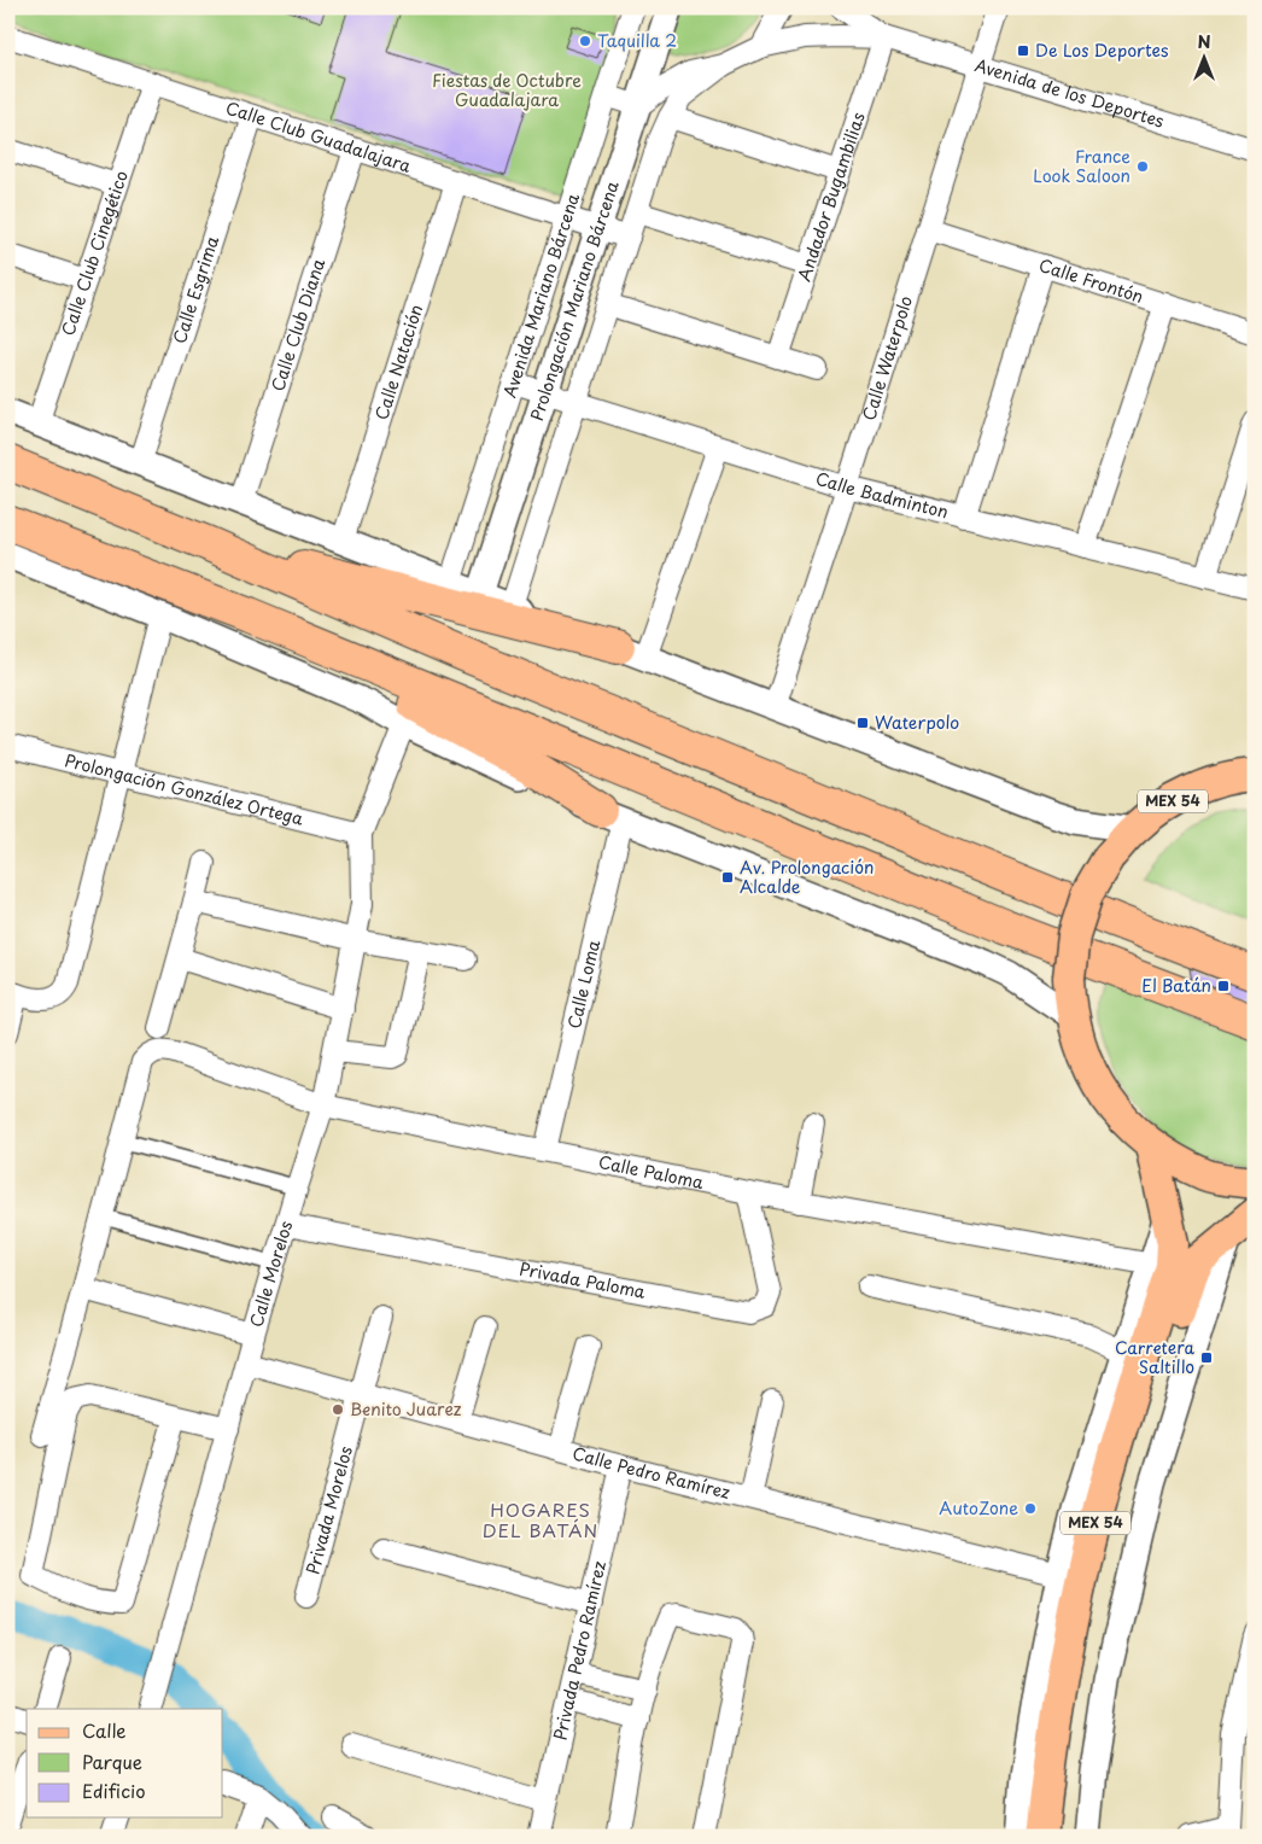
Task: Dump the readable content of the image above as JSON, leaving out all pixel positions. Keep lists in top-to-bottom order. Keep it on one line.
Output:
{"streets":{"main road":["MEX 54"],"street":["Avenida de los Deportes","Calle Club Guadalajara","Andador Bugambilias","Calle Club Cinegético","Calle Frontón","Calle Esgrima","Avenida Mariano Bárcena","Prolongación Mariano Bárcena","Calle Club Diana","Calle Waterpolo","Calle Natación","Calle Badminton","Prolongación González Ortega","Calle Loma","Calle Paloma","Calle Morelos","Privada Paloma","Calle Pedro Ramírez","Privada Morelos","Privada Pedro Ramírez"]},"crossings":[["Avenida de los Deportes","Andador Bugambilias"],["Avenida de los Deportes","Prolongación Mariano Bárcena"],["Avenida de los Deportes","Calle Waterpolo"],["Calle Club Guadalajara","Calle Club Cinegético"],["Calle Club Guadalajara","Calle Esgrima"],["Calle Club Guadalajara","Avenida Mariano Bárcena"],["Calle Club Guadalajara","Prolongación Mariano Bárcena"],["Calle Club Guadalajara","Calle Club Diana"],["Calle Club Guadalajara","Calle Natación"],["Calle Frontón","Calle Waterpolo"],["Avenida Mariano Bárcena","Calle Badminton"],["Prolongación Mariano Bárcena","Calle Badminton"],["Calle Waterpolo","Calle Badminton"],["Prolongación González Ortega","Calle Morelos"],["Calle Loma","Calle Paloma"],["Calle Paloma","Calle Morelos"],["Calle Paloma","Privada Paloma"],["Calle Morelos","Privada Paloma"],["Calle Morelos","Calle Pedro Ramírez"],["Calle Pedro Ramírez","Privada Morelos"],["Calle Pedro Ramírez","Privada Pedro Ramírez"]],"districts":["HOGARES DEL BATÁN"],"parks":["Fiestas de Octubre Guadalajara"],"places":{"other":["Taquilla 2","France Look Saloon","Benito Juarez","AutoZone"],"transit":["De Los Deportes","Waterpolo","Av. Prolongación Alcalde","El Batán","Carretera Saltillo"]},"legend":["Calle","Parque","Edificio"],"north":"top"}
